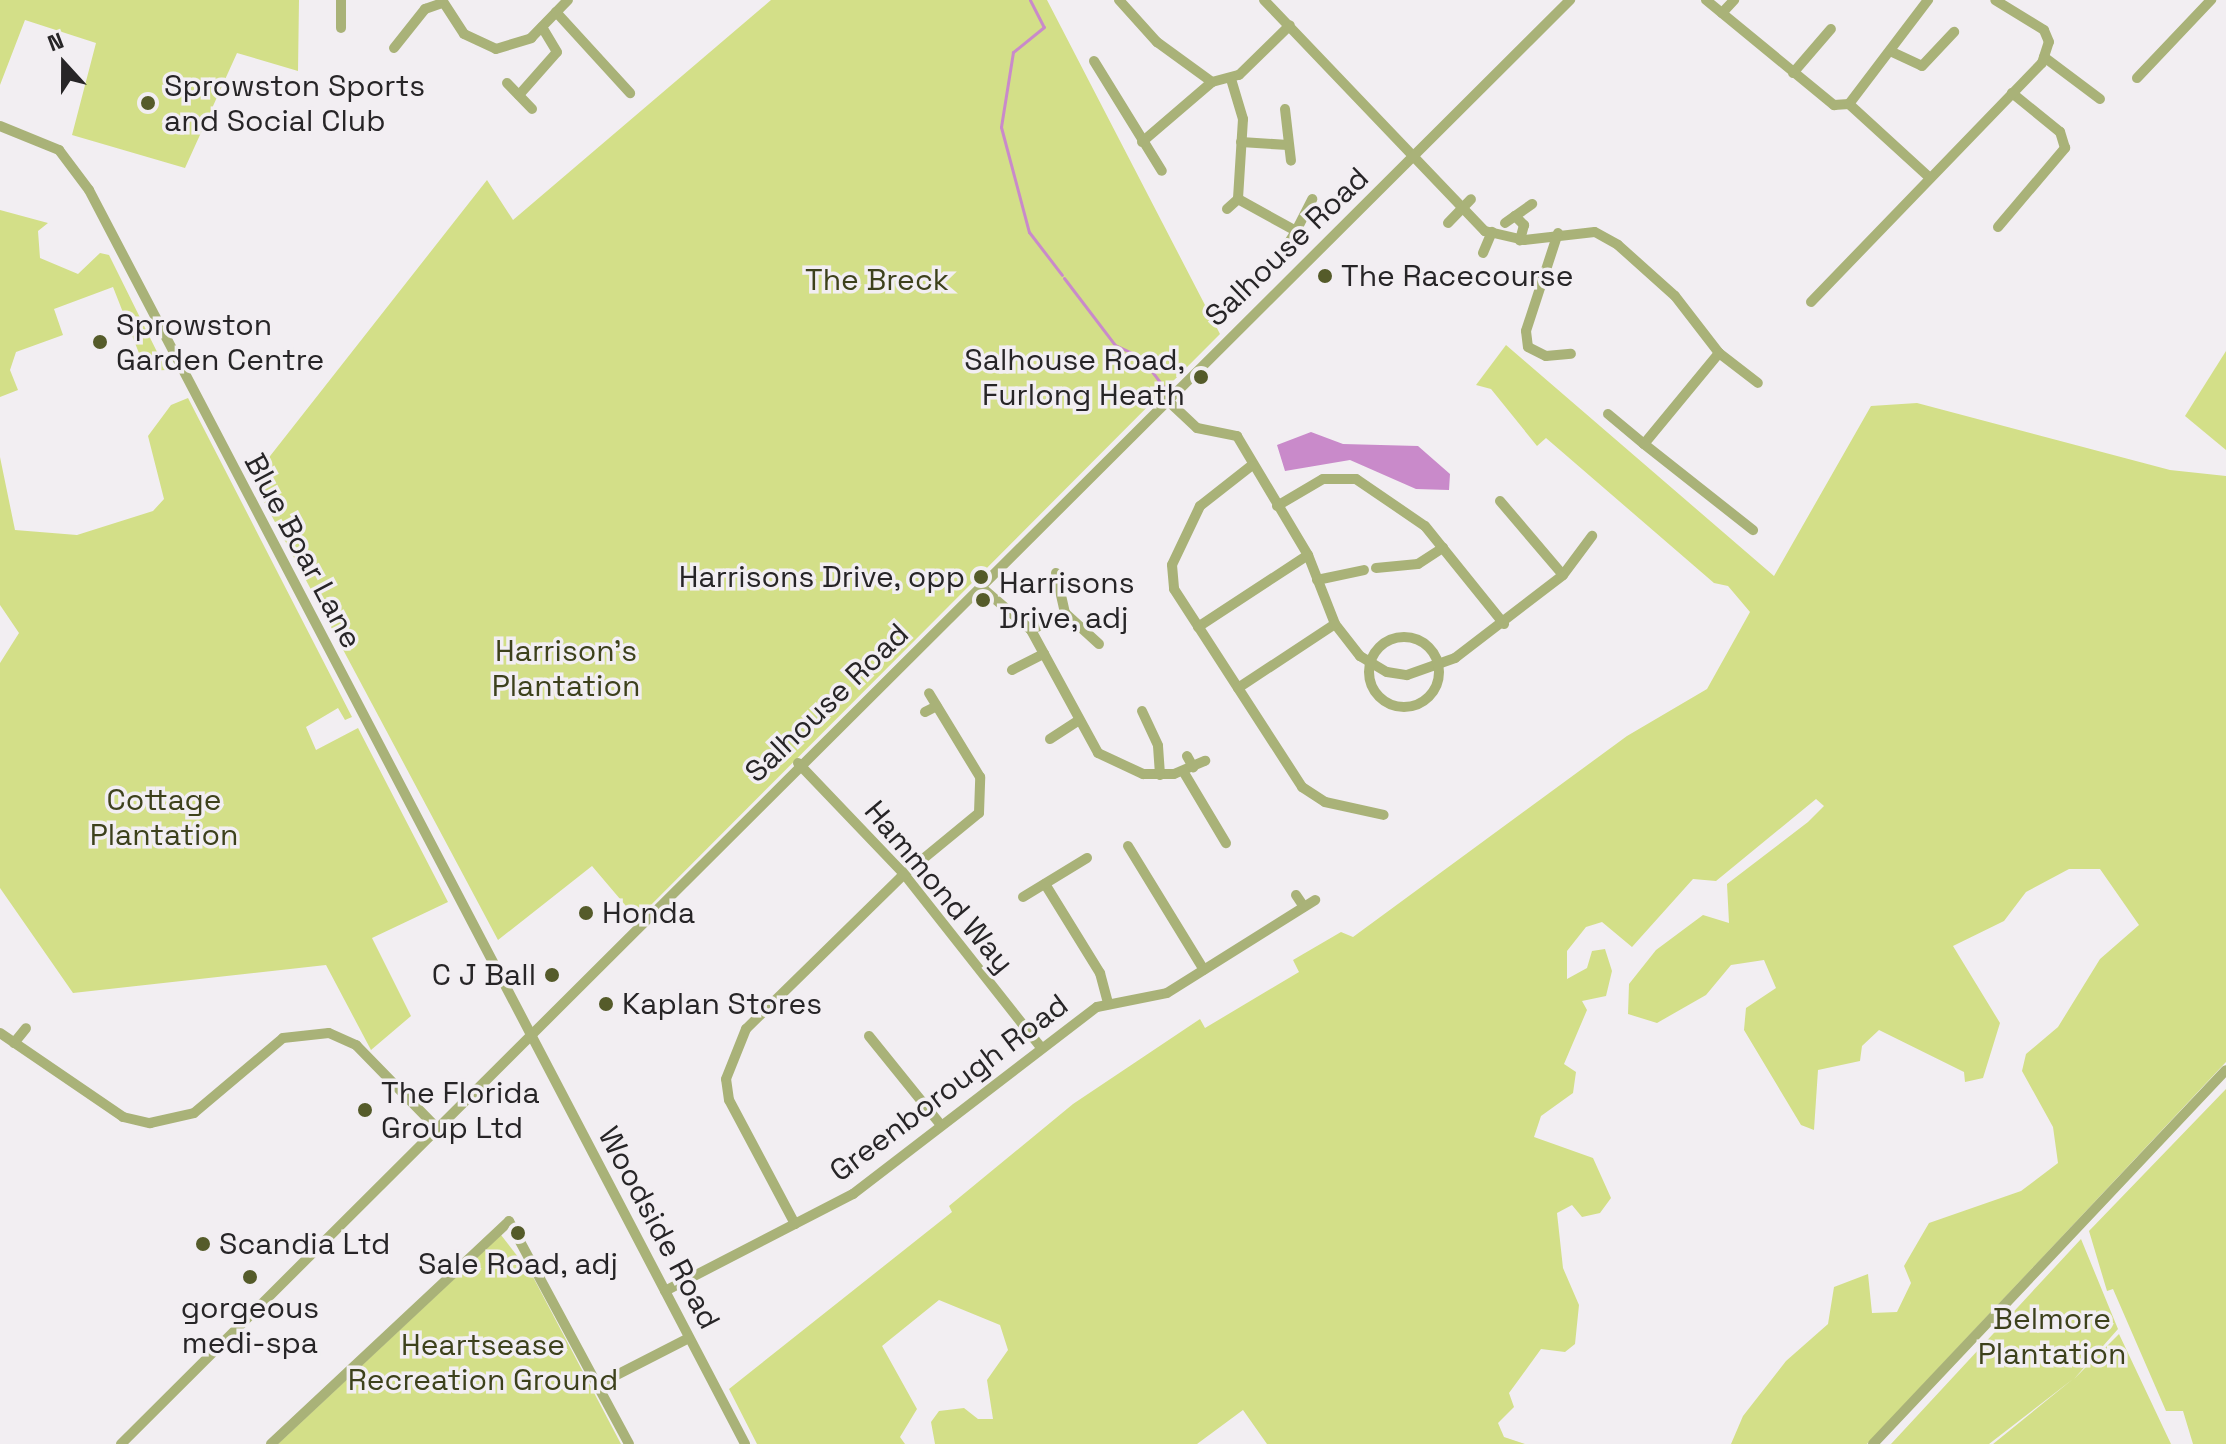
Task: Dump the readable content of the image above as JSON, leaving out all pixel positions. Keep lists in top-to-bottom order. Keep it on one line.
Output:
{"streets":{"street":["Salhouse Road","Blue Boar Lane","Hammond Way","Greenborough Road","Woodside Road"]},"crossings":[["Salhouse Road","Blue Boar Lane"],["Salhouse Road","Hammond Way"],["Salhouse Road","Woodside Road"],["Blue Boar Lane","Woodside Road"],["Hammond Way","Greenborough Road"],["Greenborough Road","Woodside Road"]],"parks":["The Breck","Harrison's Plantation","Cottage Plantation","Belmore Plantation","Heartsease Recreation Ground"],"places":["Sprowston Sports and Social Club","The Racecourse","Sprowston Garden Centre","Salhouse Road, Furlong Heath","Harrisons Drive, opp","Harrisons Drive, adj","Honda","C J Ball","Kaplan Stores","The Florida Group Ltd","Sale Road, adj","Scandia Ltd","gorgeous medi-spa"],"north":"top"}
